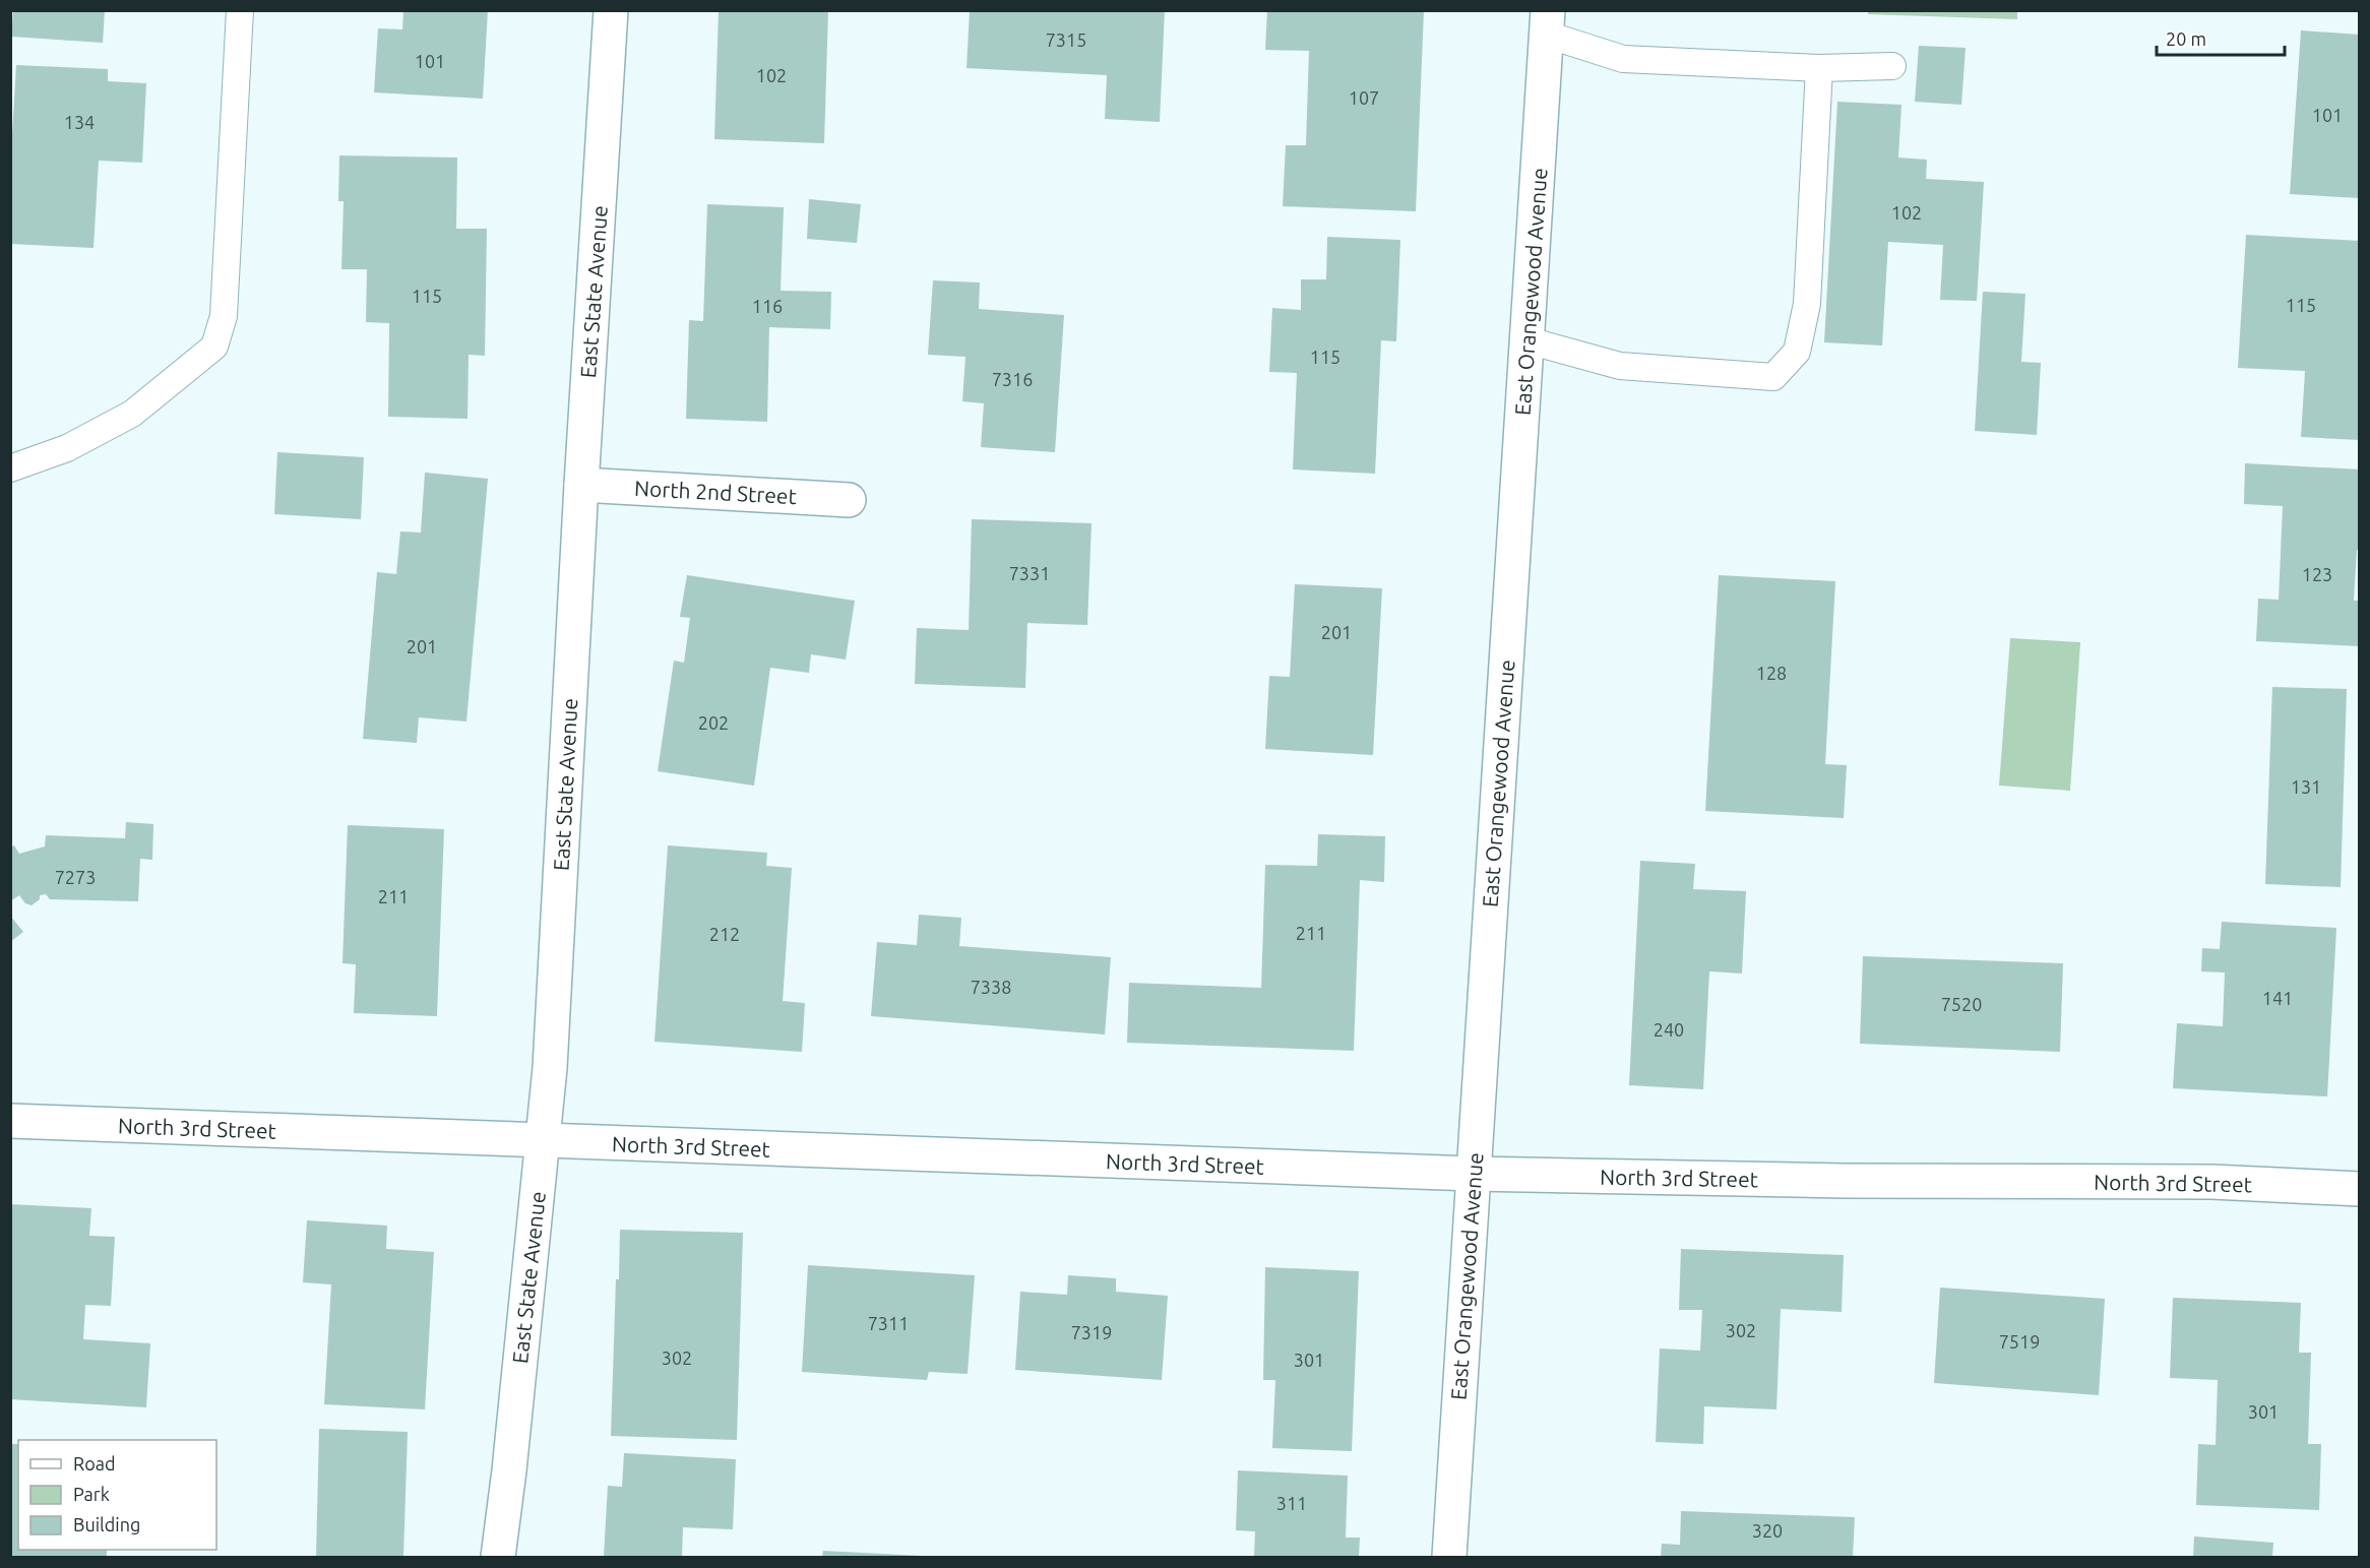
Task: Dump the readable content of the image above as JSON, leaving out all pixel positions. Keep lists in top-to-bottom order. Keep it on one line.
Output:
{"streets":{"street":["East State Avenue","East Orangewood Avenue","North 2nd Street","North 3rd Street"]},"crossings":[["East State Avenue","North 2nd Street"],["East State Avenue","North 3rd Street"],["East Orangewood Avenue","North 3rd Street"]],"house_numbers":["7315","101","102","107","101","134","102","115","115","116","115","7316","7331","123","201","201","128","202","131","7273","211","211","212","7338","141","7520","240","7311","302","7319","7519","302","301","301","311","320"],"legend":["Road","Park","Building"],"scale_bar":"20 m"}
